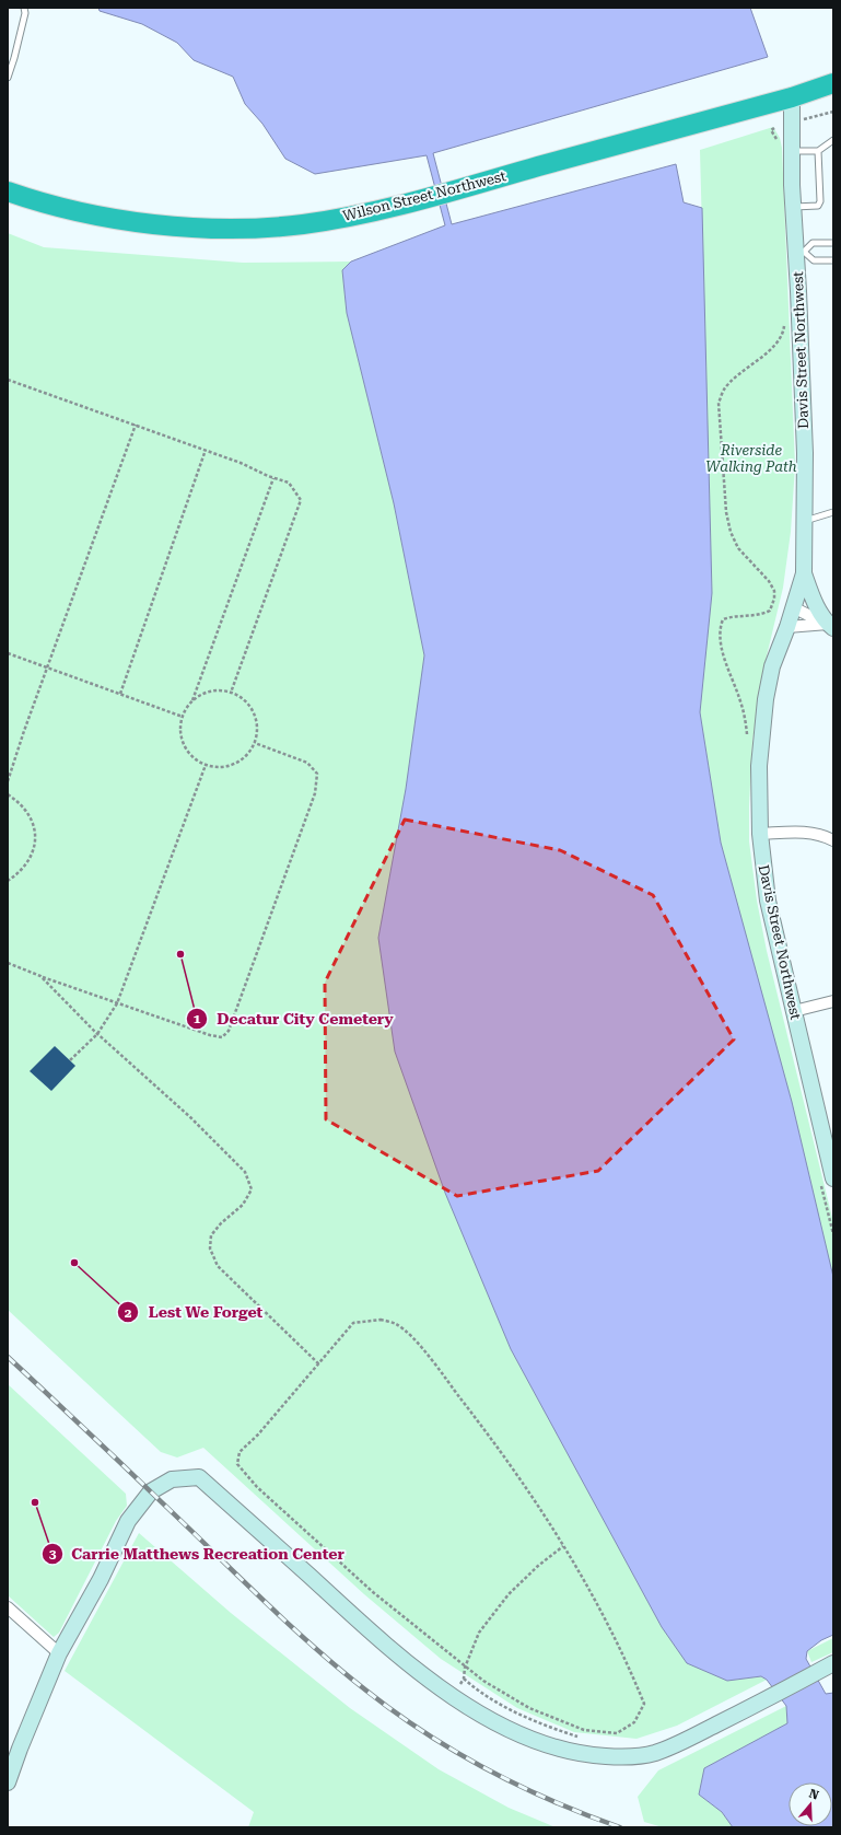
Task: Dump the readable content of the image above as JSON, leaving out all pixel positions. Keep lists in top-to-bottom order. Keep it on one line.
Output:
{"streets":{"highway":["Wilson Street Northwest"],"street":["Davis Street Northwest"]},"crossings":[["Wilson Street Northwest","Davis Street Northwest"]],"parks":["Riverside Walking Path"],"places":["Decatur City Cemetery","Lest We Forget","Carrie Matthews Recreation Center"],"north":"top"}
